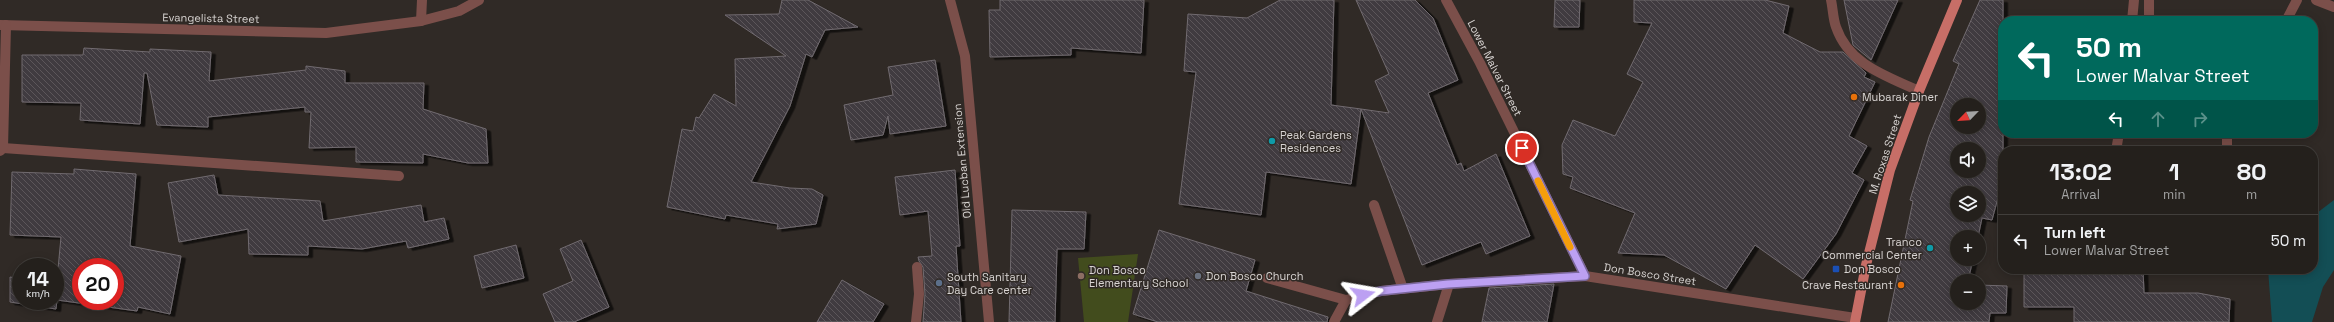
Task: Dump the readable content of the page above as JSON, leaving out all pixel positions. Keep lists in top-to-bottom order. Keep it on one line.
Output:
{"streets":{"main road":["M. Roxas Street"],"street":["Evangelista Street","Lower Malvar Street","Old Lucban Extension","Don Bosco Street"]},"crossings":[["Lower Malvar Street","Don Bosco Street"],["M. Roxas Street","Don Bosco Street"]],"places":{"other":["Mubarak Diner","Peak Gardens Residences","Tranco Commercial Center","Don Bosco Elementary School","Don Bosco Church","South Sanitary Day Care center","Crave Restaurant"],"transit":["Don Bosco"]},"north":"bottom left","page":{"turn":["50 m","Lower Malvar Street"],"map_buttons":["+","−"],"eta":["13:02","Arrival","1","min","80","m"],"list":[{"name":"Turn left","note":"Lower Malvar Street","value":"50 m"}],"speed":"14 km/h","limit":"20"}}
